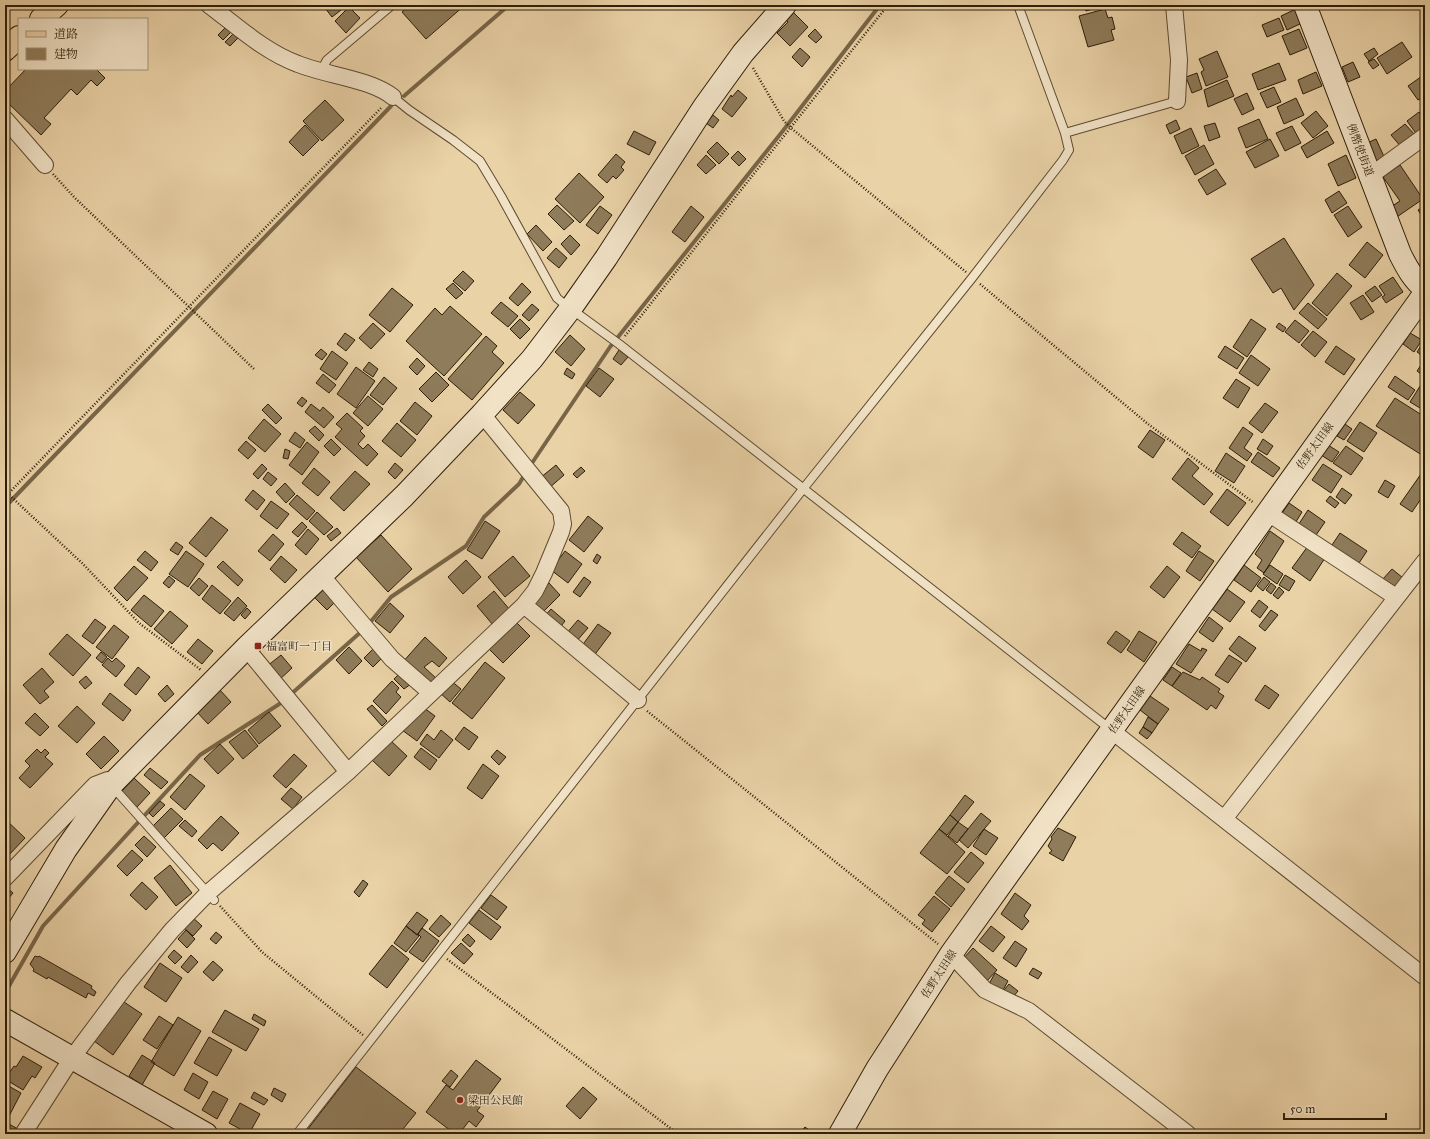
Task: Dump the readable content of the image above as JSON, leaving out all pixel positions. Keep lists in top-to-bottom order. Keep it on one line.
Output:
{"streets":{"street":["例幣使街道","佐野太田線"]},"places":{"transit":["福富町一丁目"],"other":["梁田公民館"]},"legend":["道路","建物"],"scale_bar":"50 m"}
